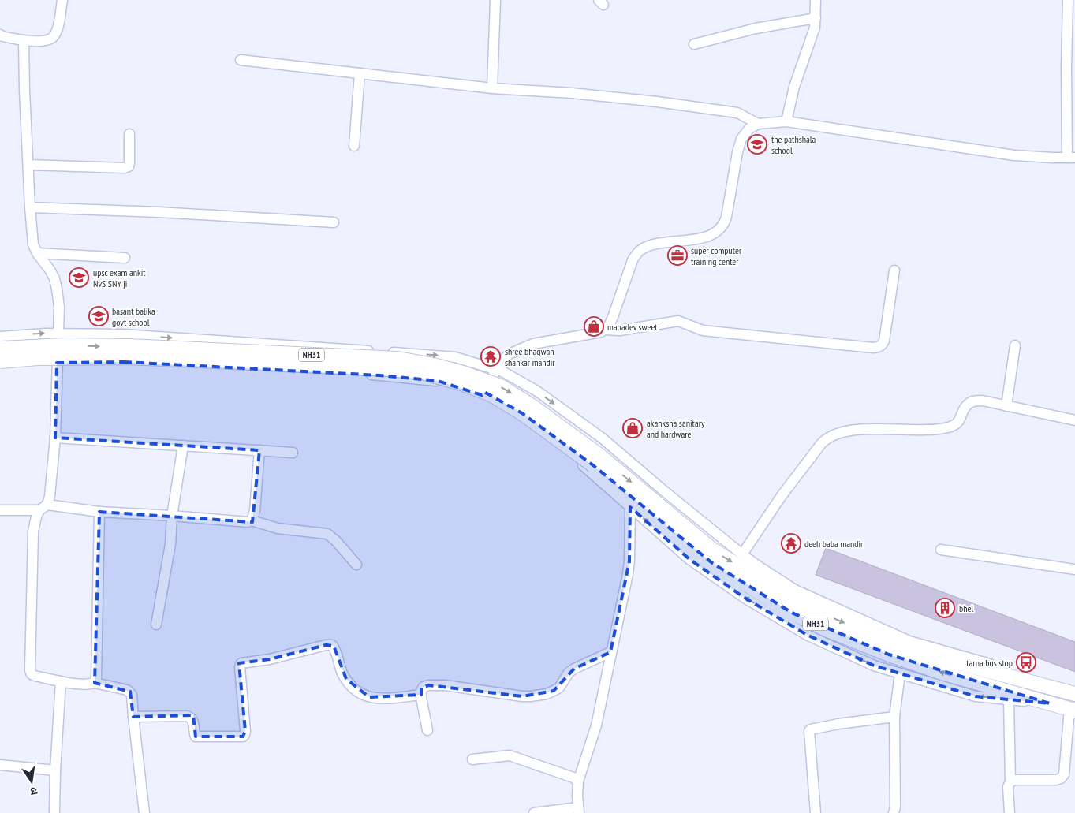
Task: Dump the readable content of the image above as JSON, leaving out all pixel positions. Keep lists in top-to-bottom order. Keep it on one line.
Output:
{"streets":{"highway":["NH31"]},"places":{"school or university":["the pathshala school","upsc exam ankit NvS SNY ji","basant balika govt school"],"office":["super computer training center"],"shop":["mahadev sweet","akanksha sanitary and hardware"],"temple":["shree bhagwan shankar mandir","deeh baba mandir"],"building":["bhel"],"bus stop":["tarna bus stop"]},"north":"bottom"}
